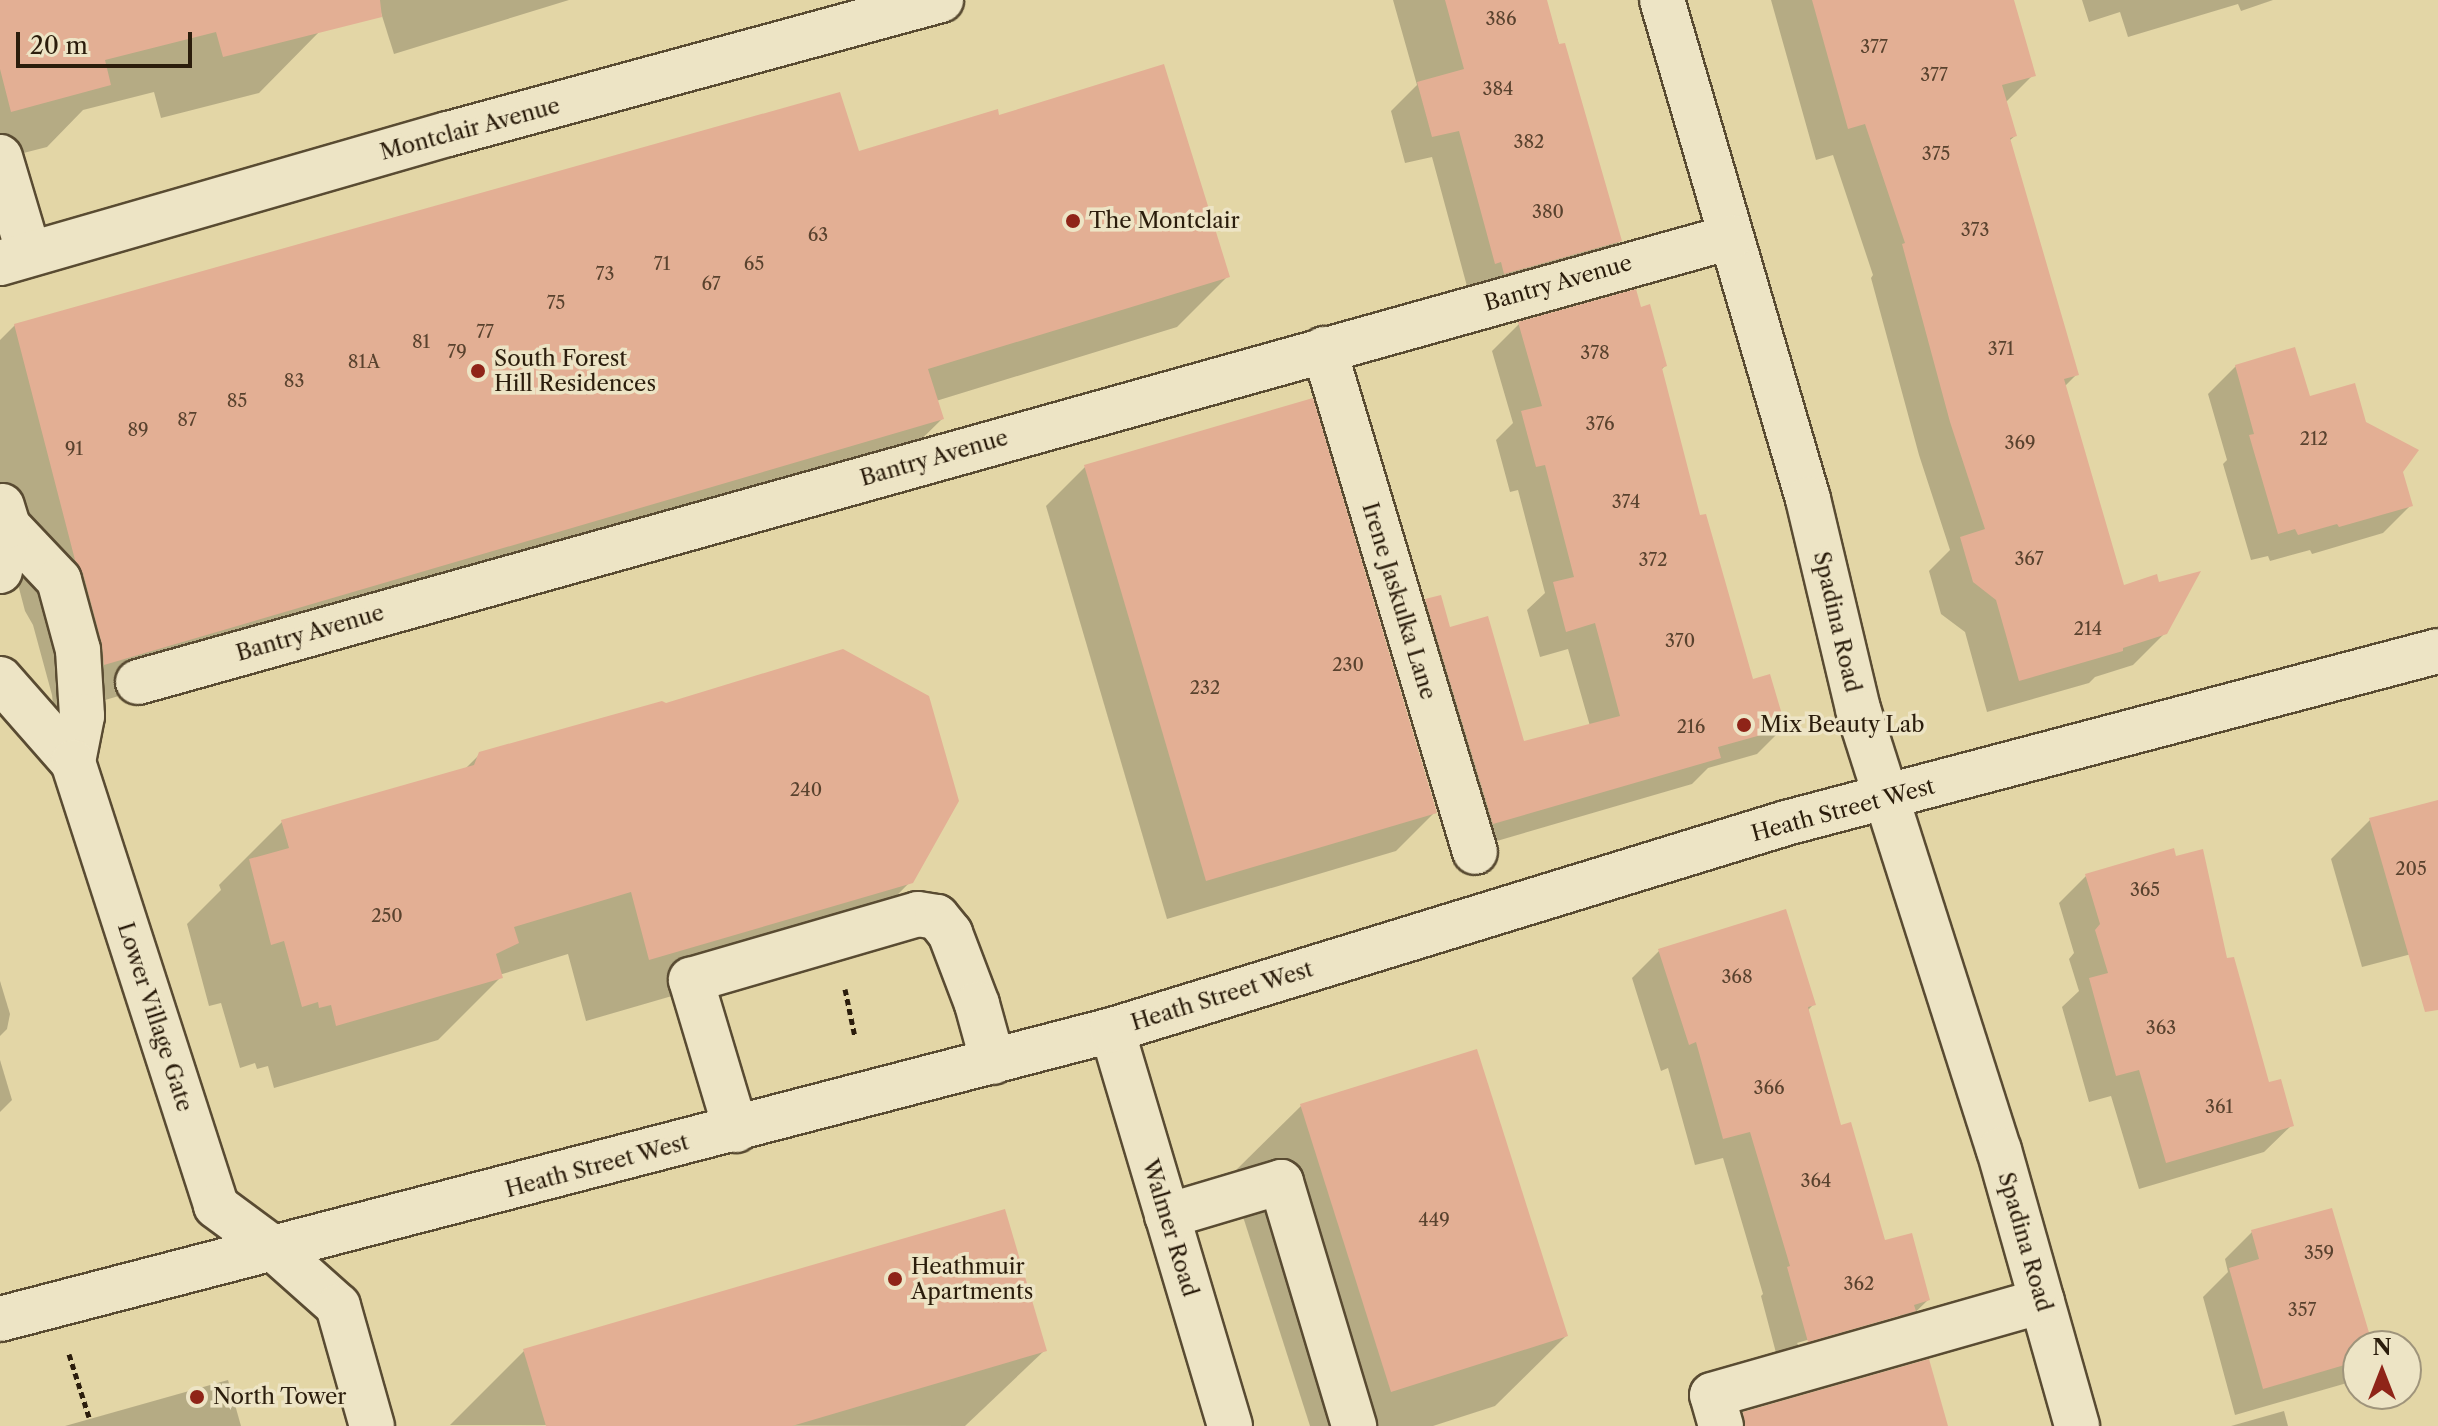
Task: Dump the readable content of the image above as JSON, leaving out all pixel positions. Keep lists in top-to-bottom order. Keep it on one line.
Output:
{"streets":{"street":["Montclair Avenue","Bantry Avenue","Irene Jaskulka Lane","Spadina Road","Heath Street West","Lower Village Gate","Walmer Road"]},"crossings":[["Bantry Avenue","Irene Jaskulka Lane"],["Bantry Avenue","Spadina Road"],["Spadina Road","Heath Street West"],["Heath Street West","Lower Village Gate"],["Heath Street West","Walmer Road"]],"places":["The Montclair","South Forest Hill Residences","Mix Beauty Lab","Heathmuir Apartments","North Tower"],"house_numbers":["386","377","377","384","382","375","380","373","63","71","65","73","67","75","77","81","371","79","378","81A","83","85","87","376","89","212","369","91","374","367","372","214","370","230","232","216","240","205","365","250","368","363","366","361","364","449","359","362","357"],"scale_bar":"20 m","north":"top"}
